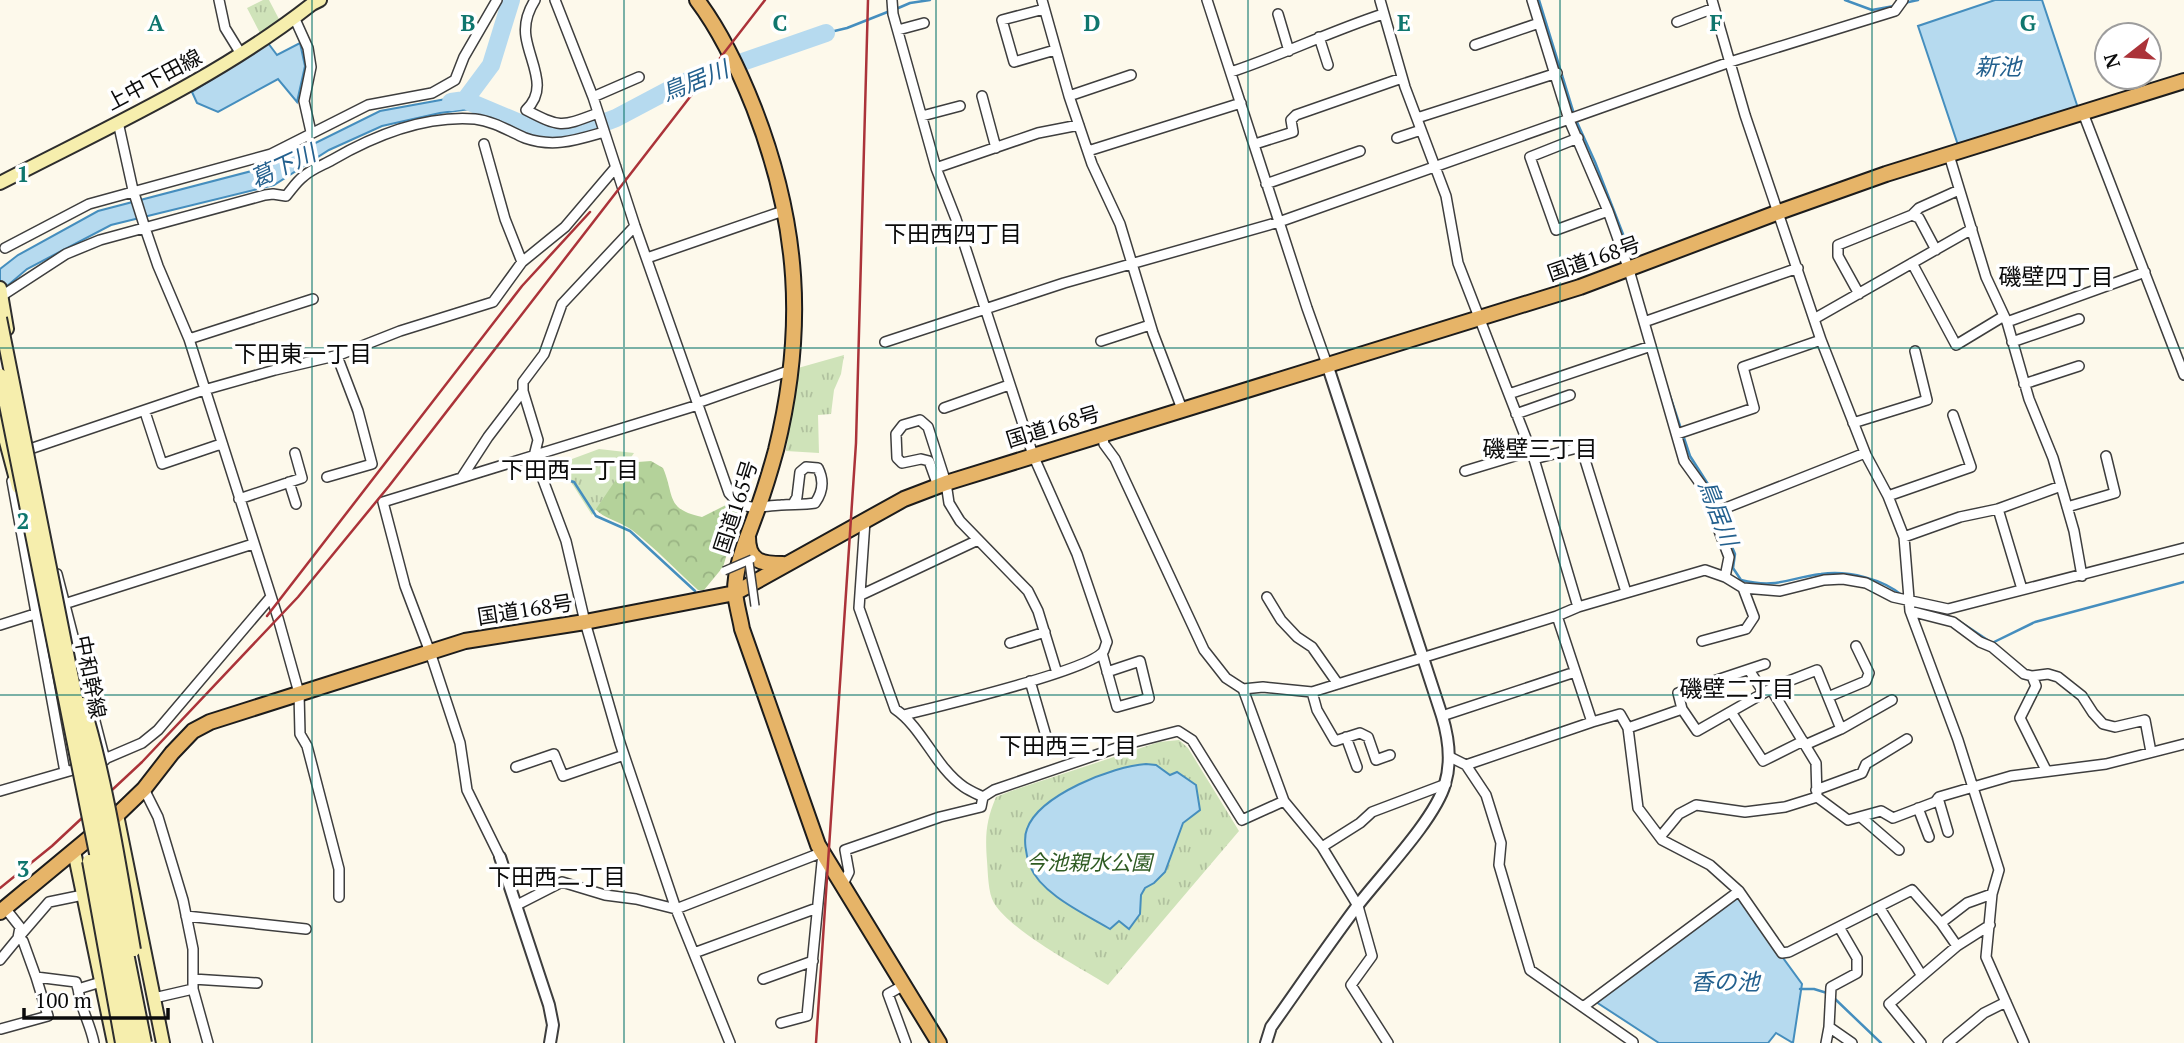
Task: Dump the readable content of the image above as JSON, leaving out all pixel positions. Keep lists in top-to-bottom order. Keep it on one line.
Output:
{"streets":{"highway":["国道168号","国道165号"],"main road":["上中下田線","中和幹線"]},"crossings":[["国道168号","国道165号"]],"districts":["下田西四丁目","磯壁四丁目","下田東一丁目","磯壁三丁目","下田西一丁目","磯壁二丁目","下田西三丁目","下田西二丁目"],"water":["新池","鳥居川","葛下川","香の池"],"parks":["今池親水公園"],"scale_bar":"100 m","north":"left","grid":{"columns":["A","B","C","D","E","F","G"],"rows":["1","2","3"]}}
